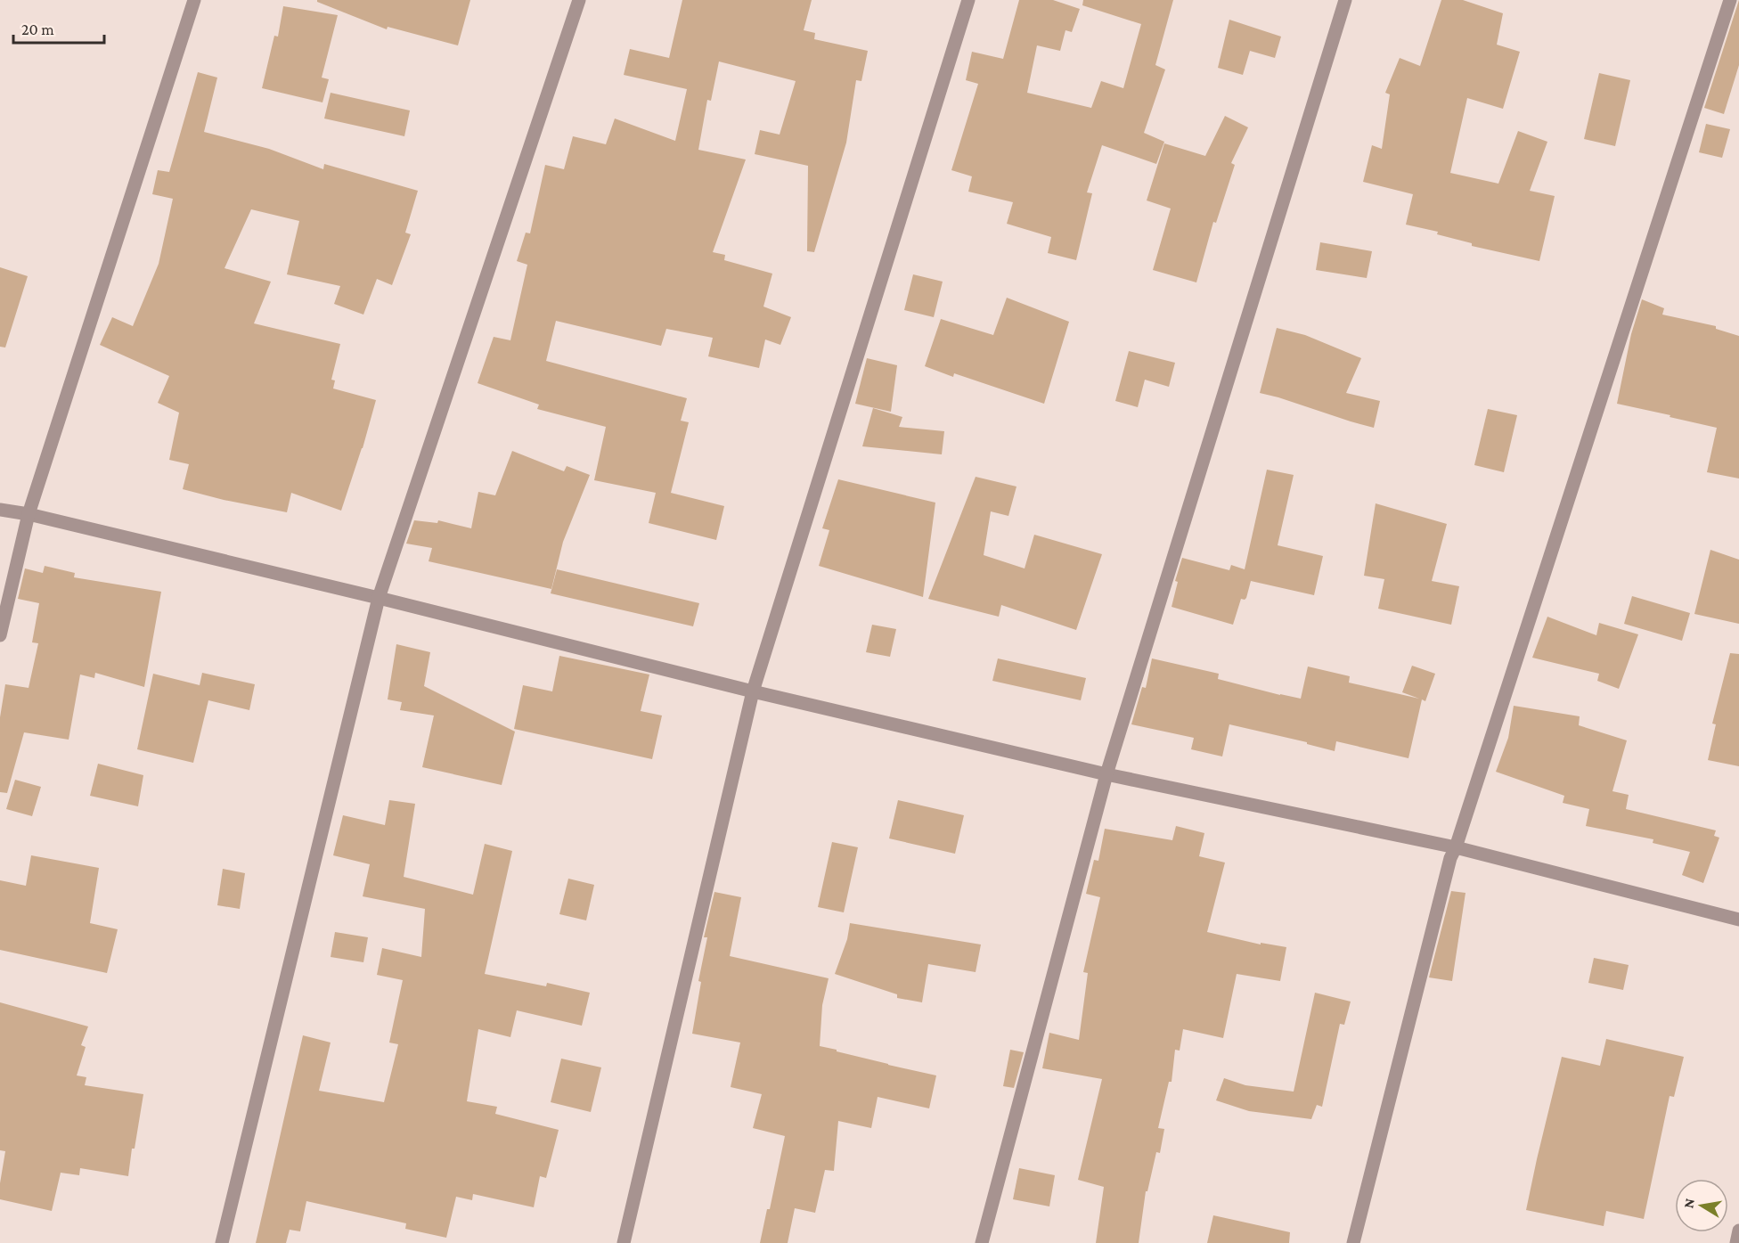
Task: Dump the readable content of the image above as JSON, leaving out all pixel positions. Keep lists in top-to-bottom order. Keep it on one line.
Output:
{"scale_bar":"20 m","north":"left"}
